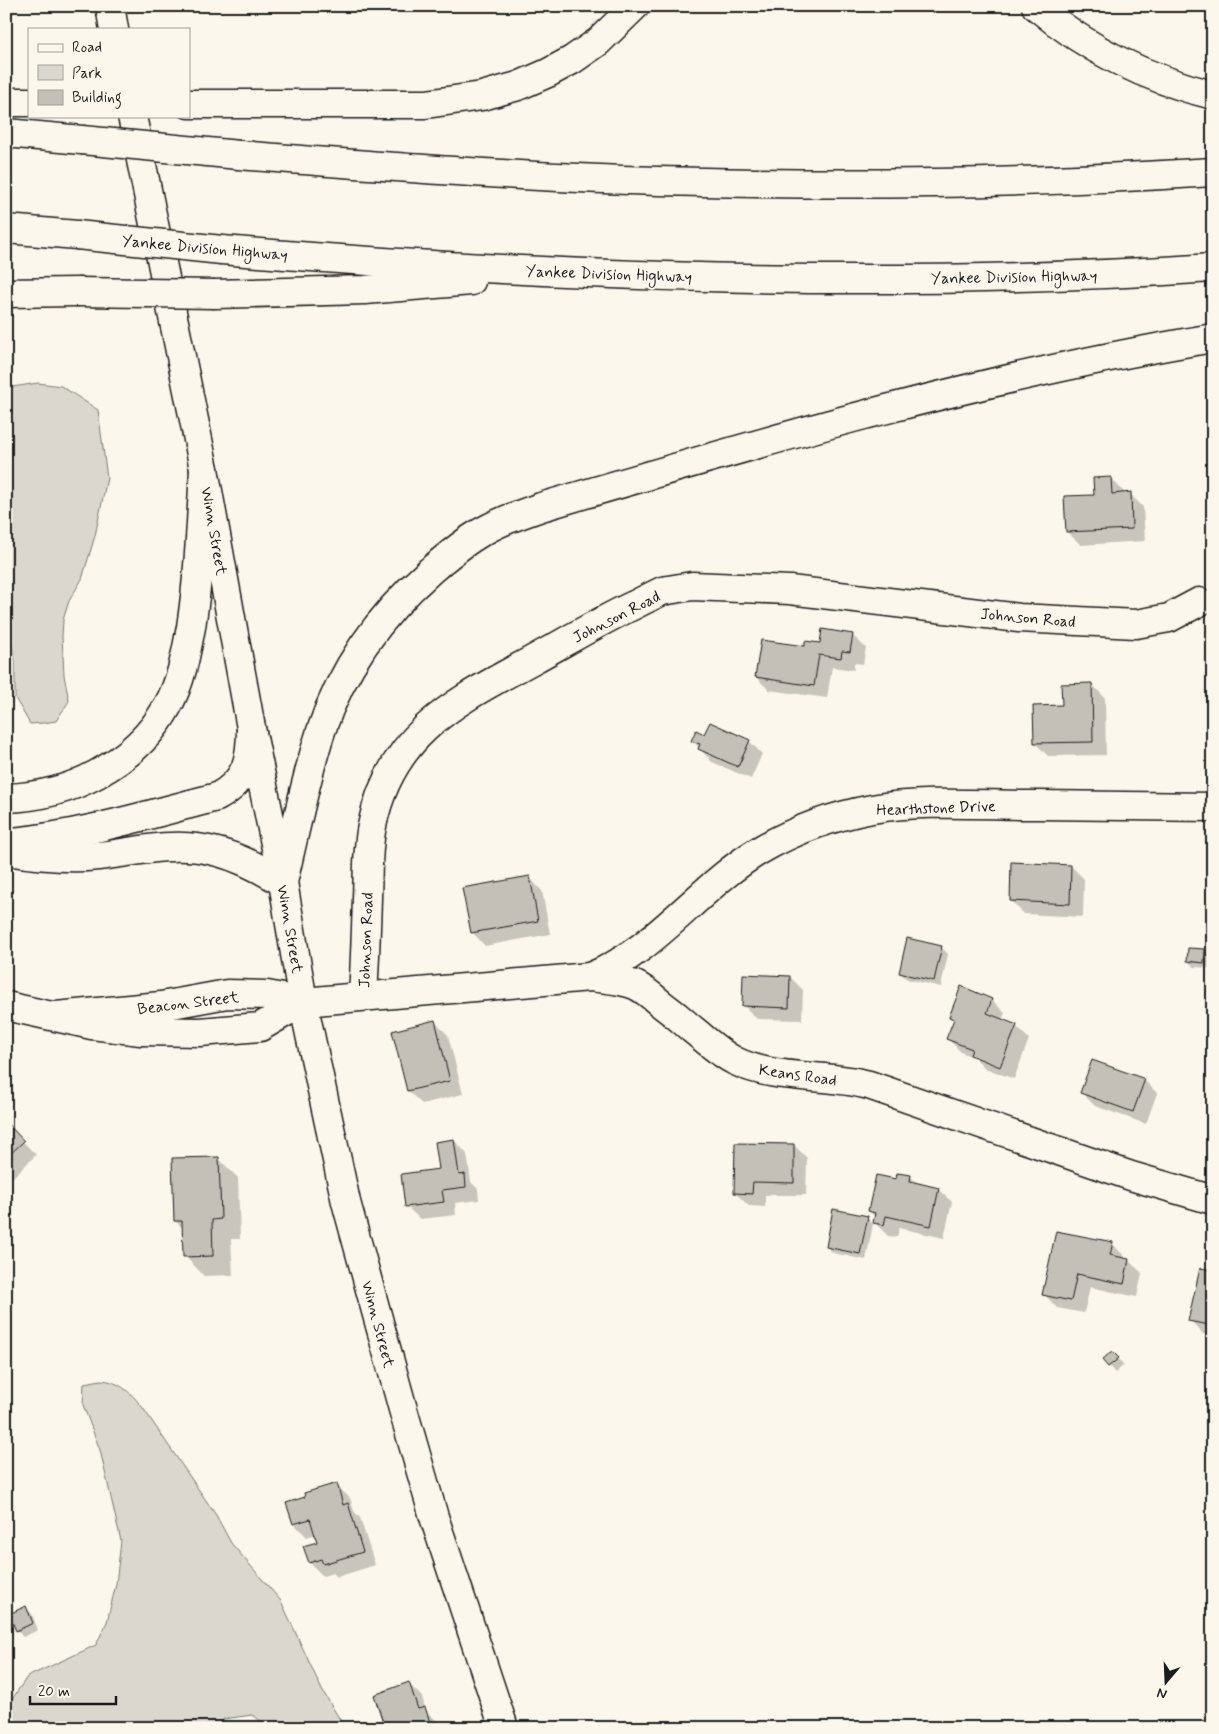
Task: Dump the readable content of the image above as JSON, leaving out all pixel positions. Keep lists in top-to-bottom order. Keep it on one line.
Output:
{"streets":{"main road":["Yankee Division Highway","Winn Street","Johnson Road","Hearthstone Drive","Beacon Street","Keans Road"]},"crossings":[["Winn Street","Beacon Street"],["Winn Street","Keans Road"],["Johnson Road","Keans Road"],["Hearthstone Drive","Keans Road"],["Beacon Street","Keans Road"]],"legend":["Road","Park","Building"],"scale_bar":"20 m","north":"bottom"}
